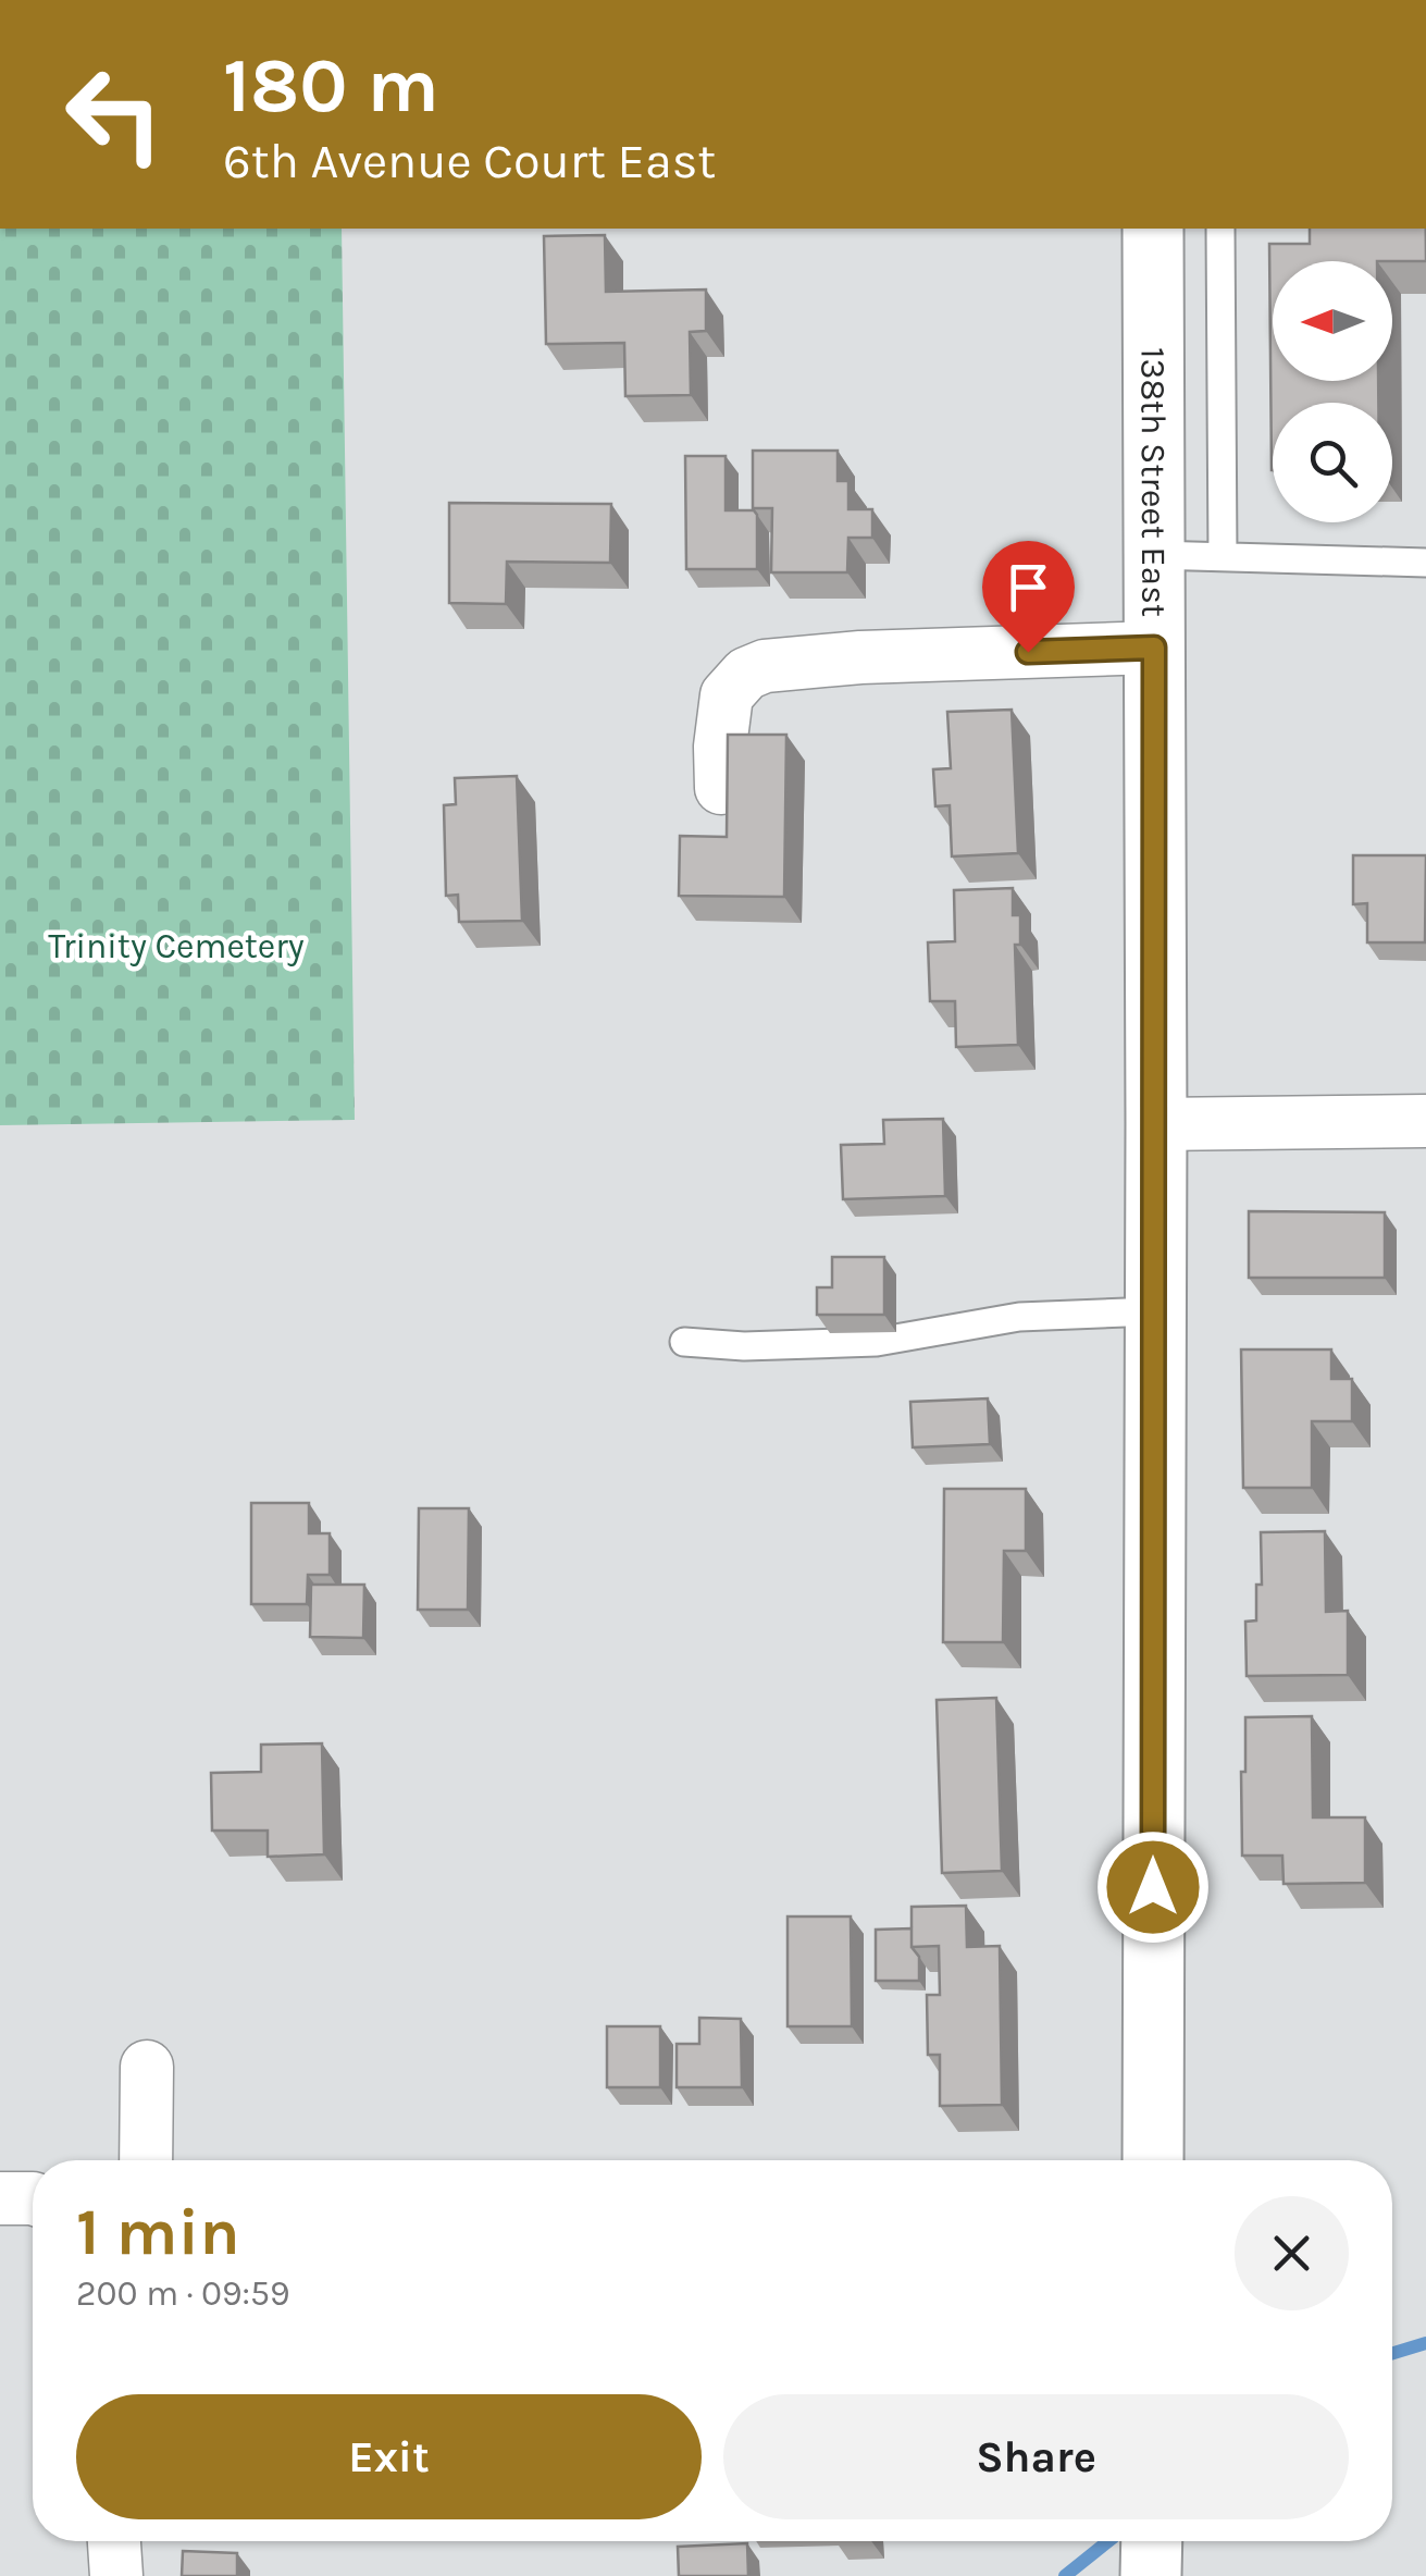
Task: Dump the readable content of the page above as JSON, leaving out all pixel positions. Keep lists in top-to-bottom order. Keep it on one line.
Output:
{"streets":{"street":["138th Street East"]},"parks":["Trinity Cemetery"],"north":"left","page":{"turn":["180 m","6th Avenue Court East"],"heading":["1 min","200 m · 09:59"],"buttons":["Exit","Share"]}}
